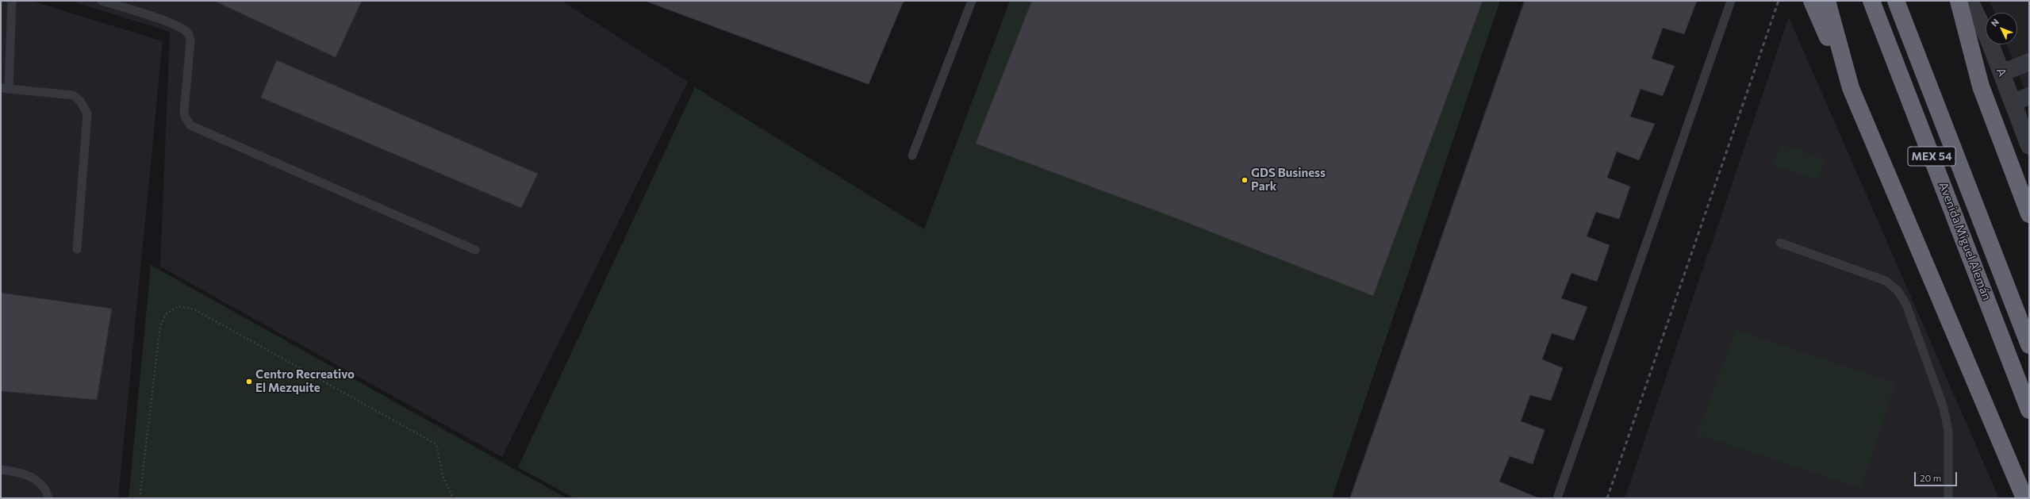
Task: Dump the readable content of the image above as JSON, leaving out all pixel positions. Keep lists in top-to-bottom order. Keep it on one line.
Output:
{"streets":{"highway":["MEX 54","Avenida Miguel Alemán"],"street":["A"]},"places":["GDS Business Park","Centro Recreativo El Mezquite"],"scale_bar":"20 m","north":"top left"}
